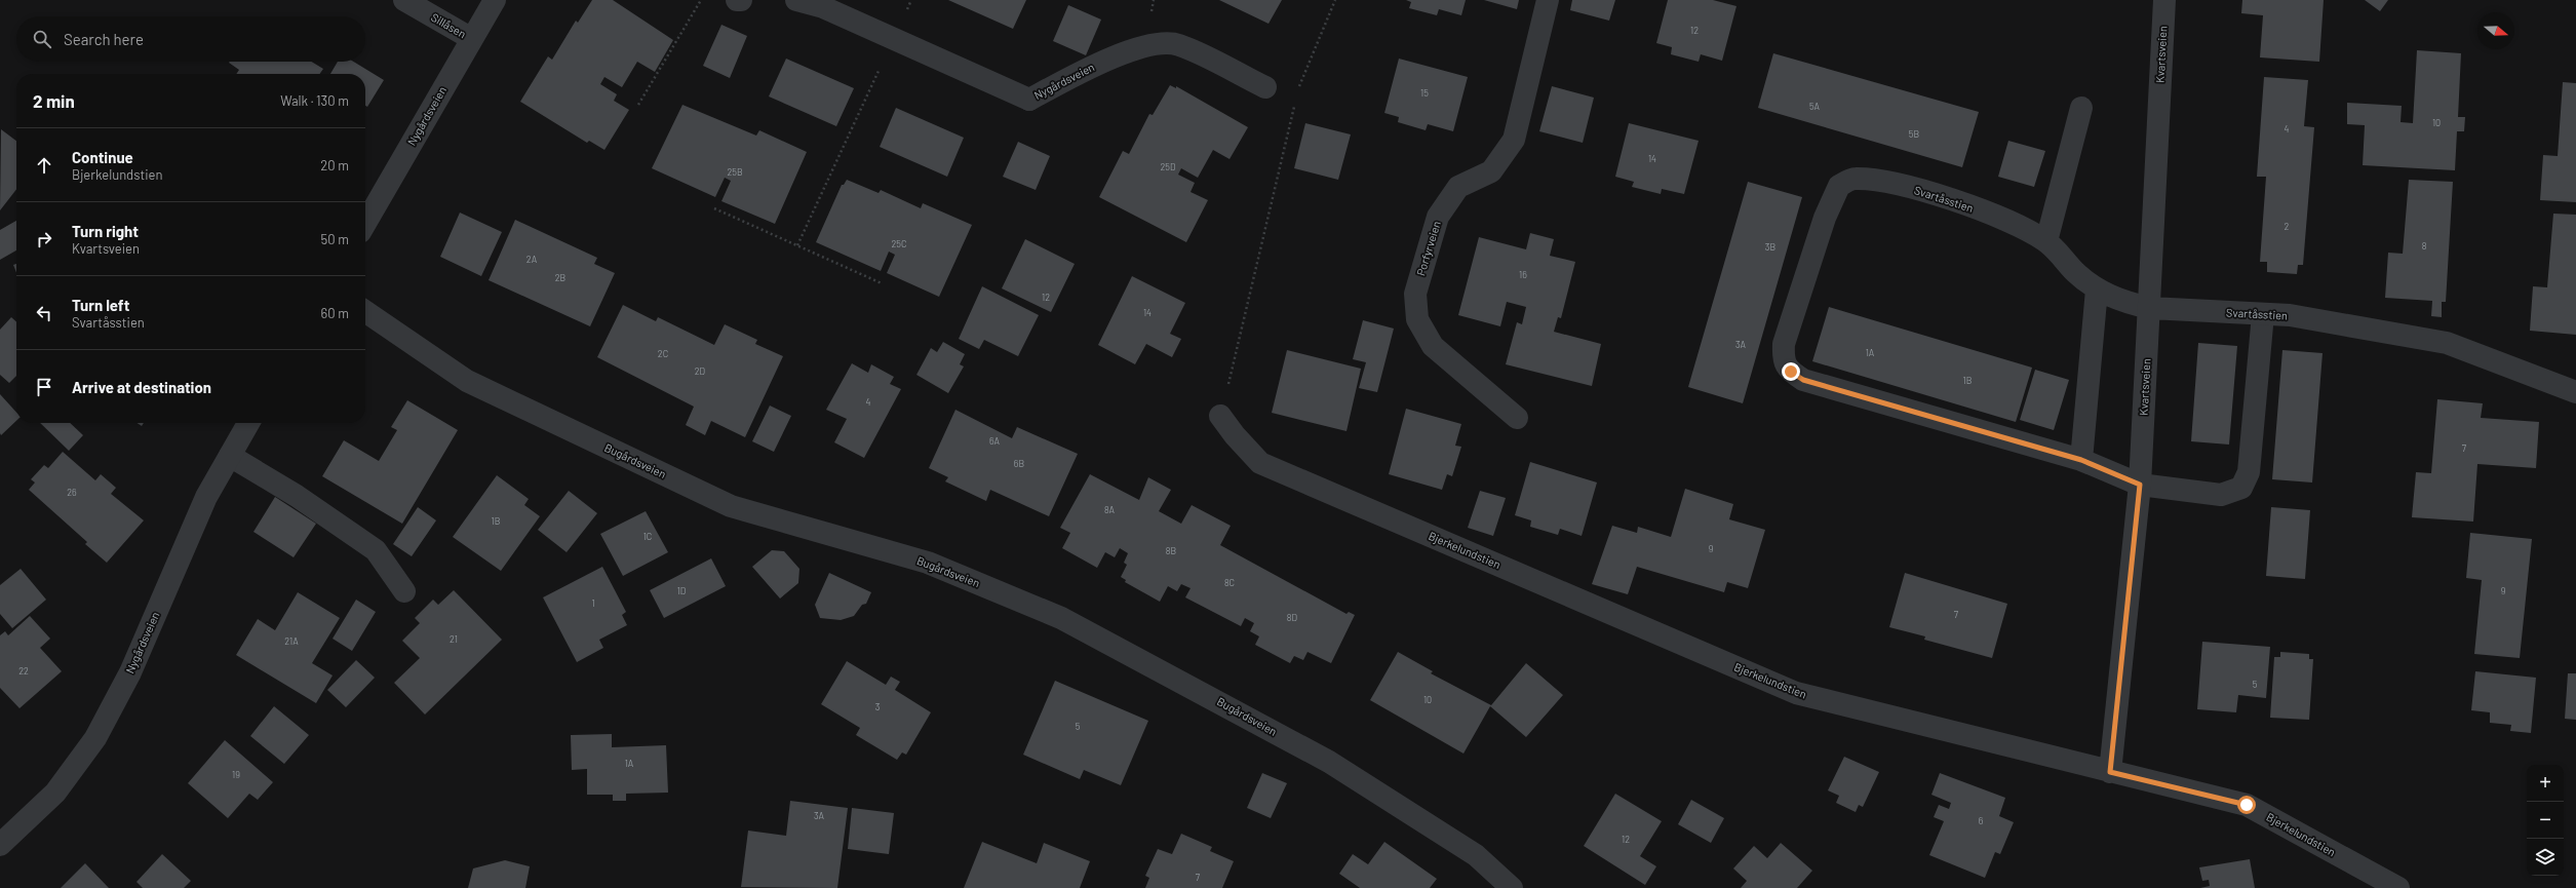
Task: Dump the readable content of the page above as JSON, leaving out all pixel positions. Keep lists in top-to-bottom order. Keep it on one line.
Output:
{"streets":{"street":["Sillåsen","Kvartsveien","Nygårdsveien","Svartåsstien","Porfyrveien","Bugårdsveien","Bjerkelundstien"]},"crossings":[["Sillåsen","Nygårdsveien"],["Kvartsveien","Svartåsstien"],["Kvartsveien","Bjerkelundstien"]],"house_numbers":["12","15","5A","10","4","5B","14","25D","25B","2","25C","8","3B","2A","16","2B","12","14","3A","1A","2C","2D","1B","4","6A","7","6B","26","8A","1B","1C","9","8B","8C","1D","9","1","7","8D","21","21A","22","5","10","3","5","1A","19","3A","6","12","7"],"north":"right","page":{"search":"Search here","heading":["2 min","Walk · 130 m"],"list":[["Continue","Bjerkelundstien","20 m"],["Turn right","Kvartsveien","50 m"],["Turn left","Svartåsstien","60 m"],"Arrive at destination"],"map_buttons":["+","−"]}}
